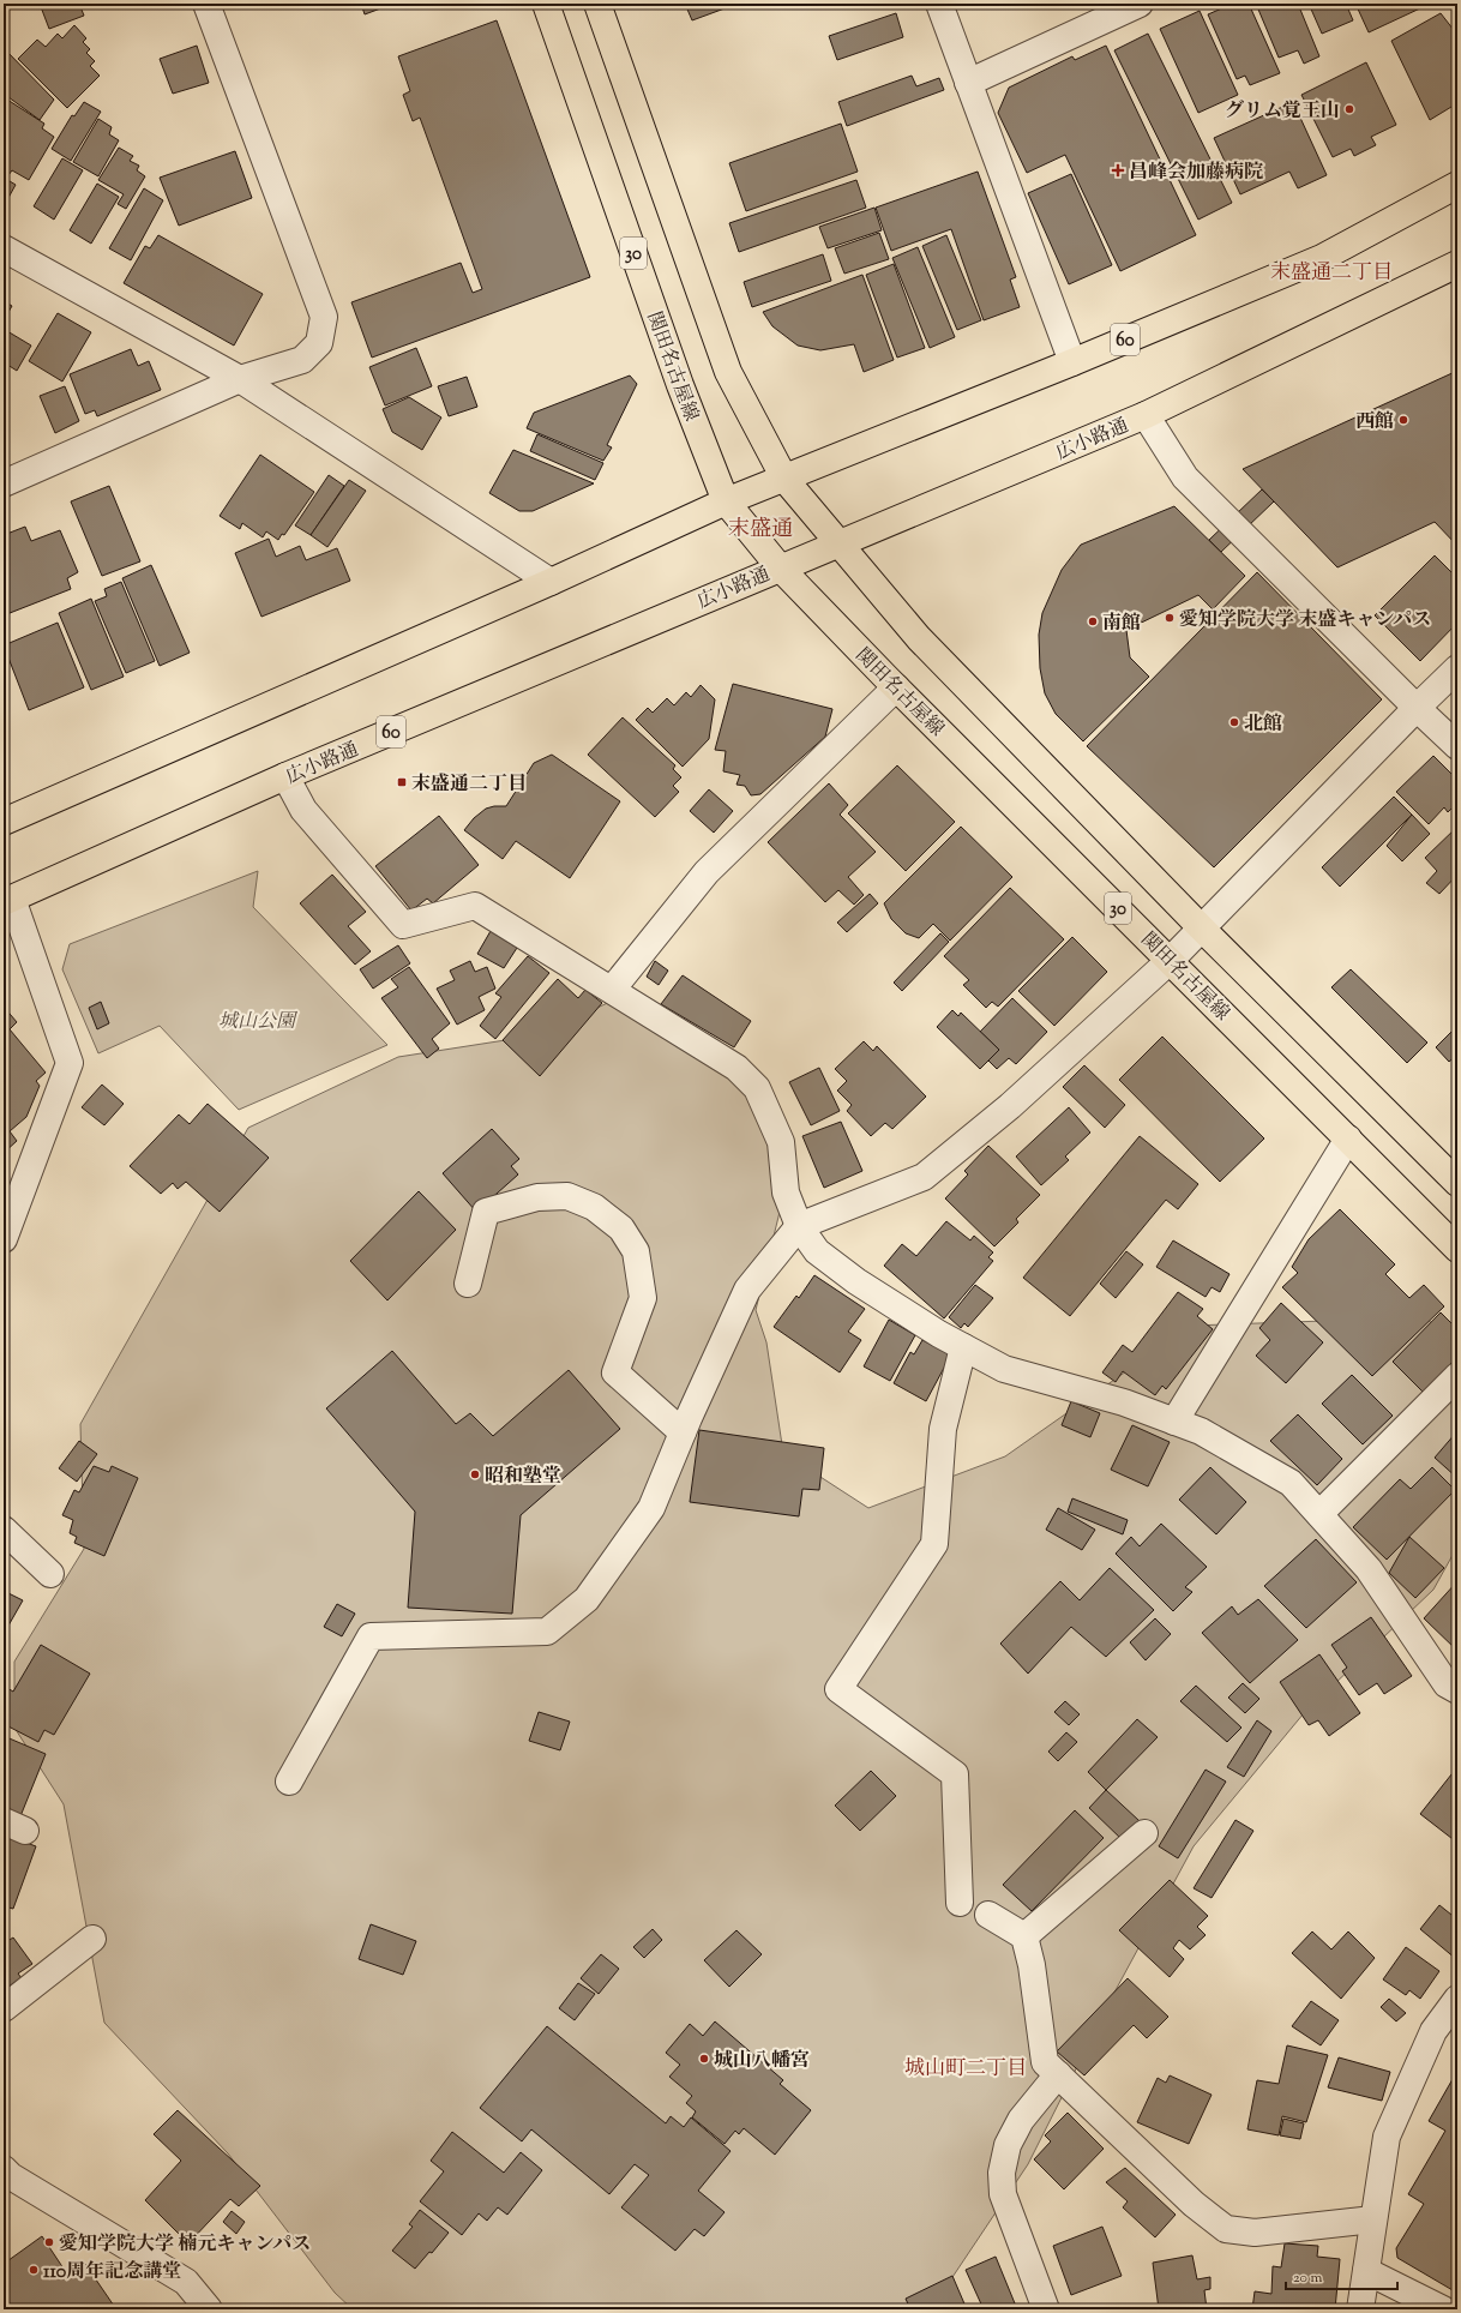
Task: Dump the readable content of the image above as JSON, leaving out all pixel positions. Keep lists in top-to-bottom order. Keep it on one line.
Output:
{"streets":{"main road":["30","60","関田名古屋線","広小路通"]},"crossings":[["30","60"],["30","広小路通"],["60","関田名古屋線"],["関田名古屋線","広小路通"]],"districts":["末盛通二丁目","末盛通","城山町二丁目"],"parks":["城山公園"],"places":{"other":["グリム覚王山","西館","愛知学院大学 末盛キャンパス","南館","北館","昭和塾堂","城山八幡宮","愛知学院大学 楠元キャンパス","110周年記念講堂"],"health":["昌峰会加藤病院"],"transit":["末盛通二丁目"]},"scale_bar":"20 m"}
